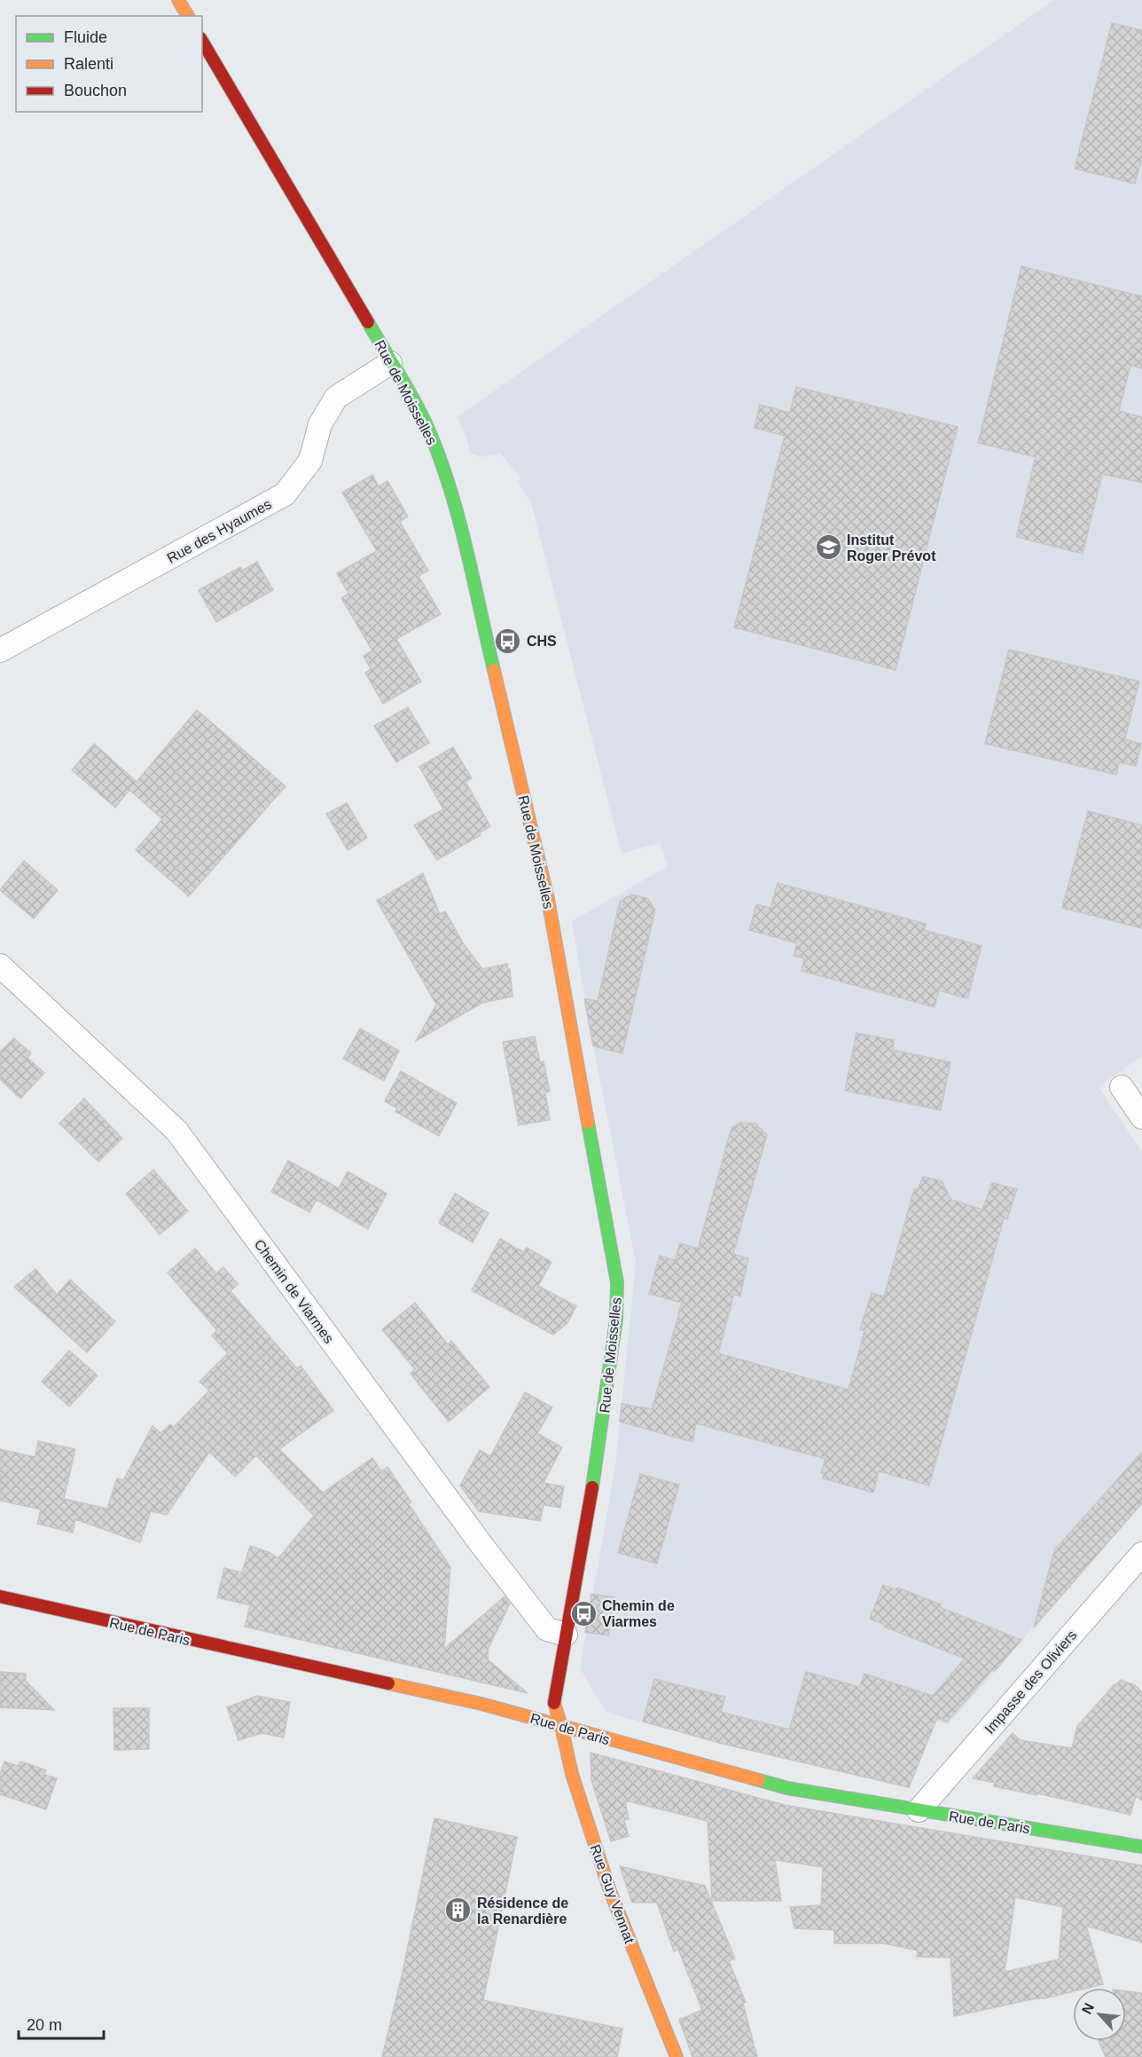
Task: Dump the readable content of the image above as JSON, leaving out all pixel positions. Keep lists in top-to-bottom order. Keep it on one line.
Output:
{"streets":{"street":["Rue de Moisselles","Rue des Hyaumes","Chemin de Viarmes","Rue de Paris","Impasse des Oliviers","Rue Guy Vennat"]},"crossings":[["Rue de Moisselles","Rue des Hyaumes"],["Rue de Moisselles","Chemin de Viarmes"],["Rue de Moisselles","Rue de Paris"],["Rue de Moisselles","Rue Guy Vennat"],["Rue de Paris","Impasse des Oliviers"],["Rue de Paris","Rue Guy Vennat"]],"places":{"school or university":["Institut Roger Prévot"],"bus stop":["CHS","Chemin de Viarmes"],"building":["Résidence de la Renardière"]},"legend":["Fluide","Ralenti","Bouchon"],"scale_bar":"20 m","north":"top left"}
